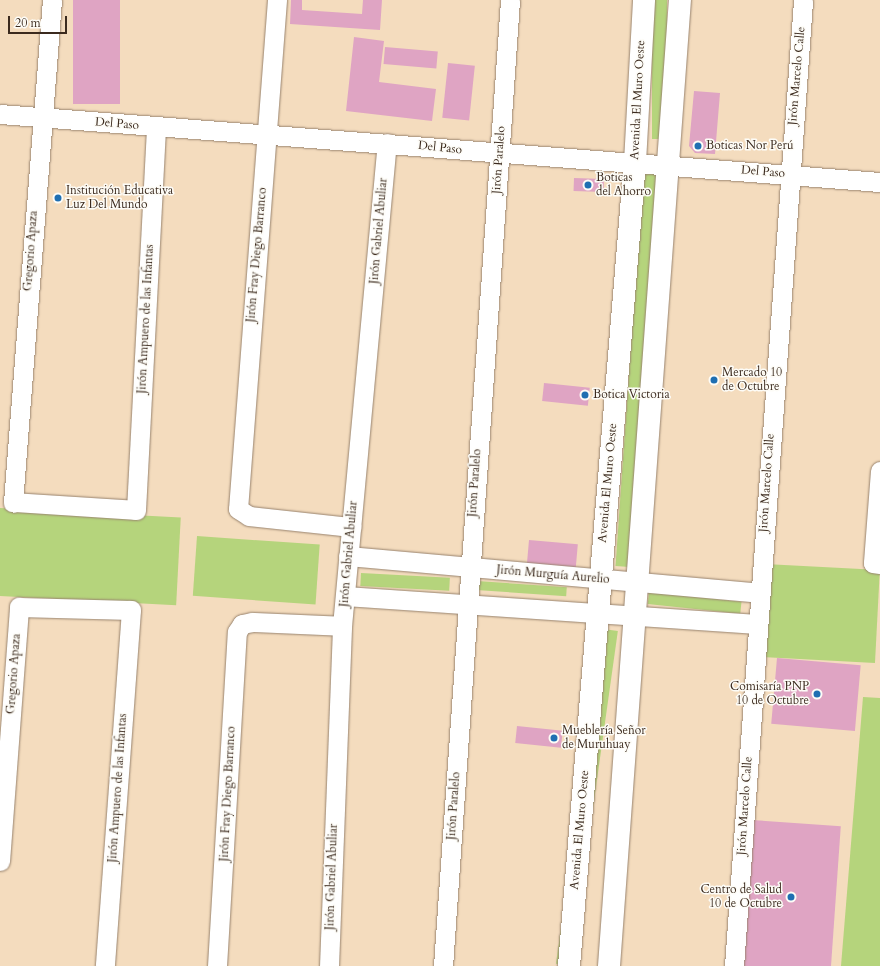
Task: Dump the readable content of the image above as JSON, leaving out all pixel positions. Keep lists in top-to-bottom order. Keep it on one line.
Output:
{"streets":{"main road":["Avenida El Muro Oeste"],"street":["Jirón Marcelo Calle","Del Paso","Jirón Paralelo","Jirón Gabriel Abuliar","Gregorio Apaza","Jirón Fray Diego Barranco","Jirón Ampuero de las Infantas","Jirón Murguía Aurelio"]},"crossings":[["Jirón Marcelo Calle","Del Paso"],["Jirón Marcelo Calle","Jirón Murguía Aurelio"],["Avenida El Muro Oeste","Del Paso"],["Avenida El Muro Oeste","Jirón Murguía Aurelio"],["Del Paso","Jirón Paralelo"],["Del Paso","Jirón Gabriel Abuliar"],["Del Paso","Gregorio Apaza"],["Del Paso","Jirón Fray Diego Barranco"],["Del Paso","Jirón Ampuero de las Infantas"],["Jirón Paralelo","Jirón Murguía Aurelio"],["Jirón Gabriel Abuliar","Jirón Fray Diego Barranco"],["Jirón Gabriel Abuliar","Jirón Murguía Aurelio"],["Gregorio Apaza","Jirón Ampuero de las Infantas"]],"places":["Boticas Nor Perú","Boticas del Ahorro","Institución Educativa Luz Del Mundo","Mercado 10 de Octubre","Botica Victoria","Comisaría PNP 10 de Octubre","Mueblería Señor de Muruhuay","Centro de Salud 10 de Octubre"],"scale_bar":"20 m"}
